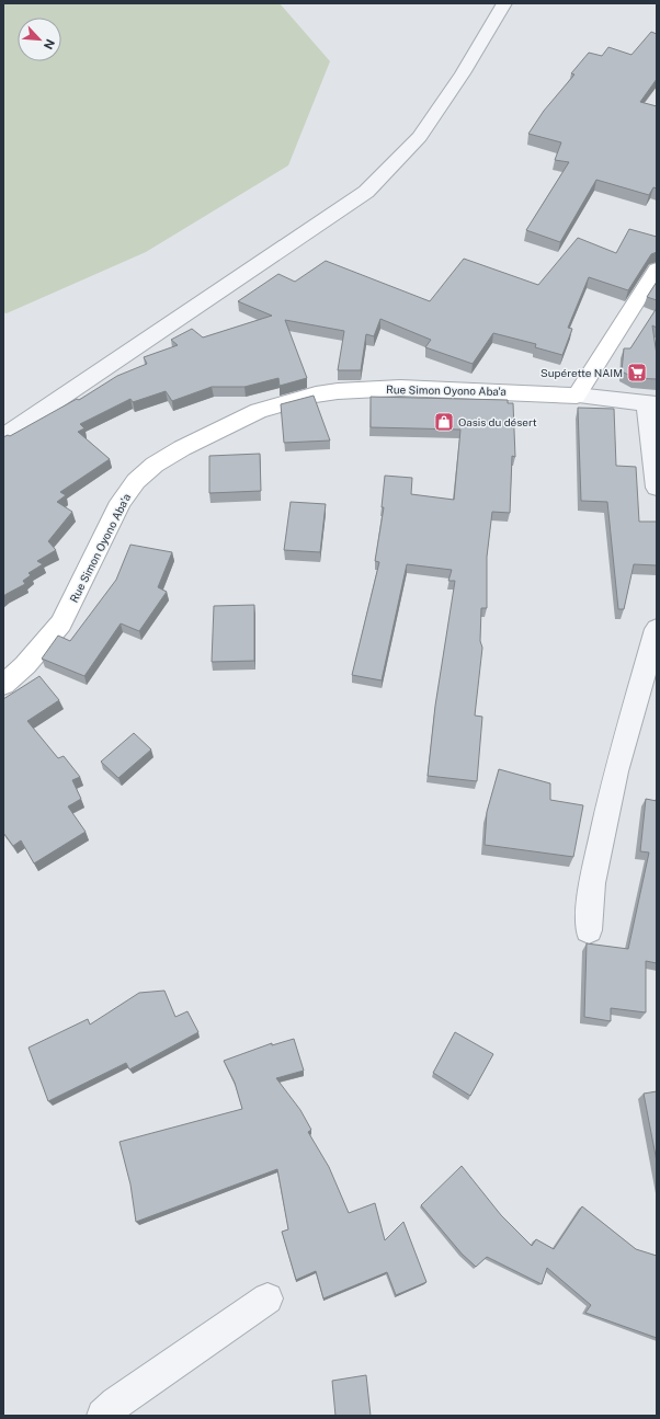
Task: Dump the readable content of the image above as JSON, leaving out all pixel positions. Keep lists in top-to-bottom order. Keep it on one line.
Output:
{"streets":{"street":["Rue Simon Oyono Aba'a"]},"places":{"supermarket":["Supérette NAIM"],"shop":["Oasis du désert"]},"north":"bottom right"}
